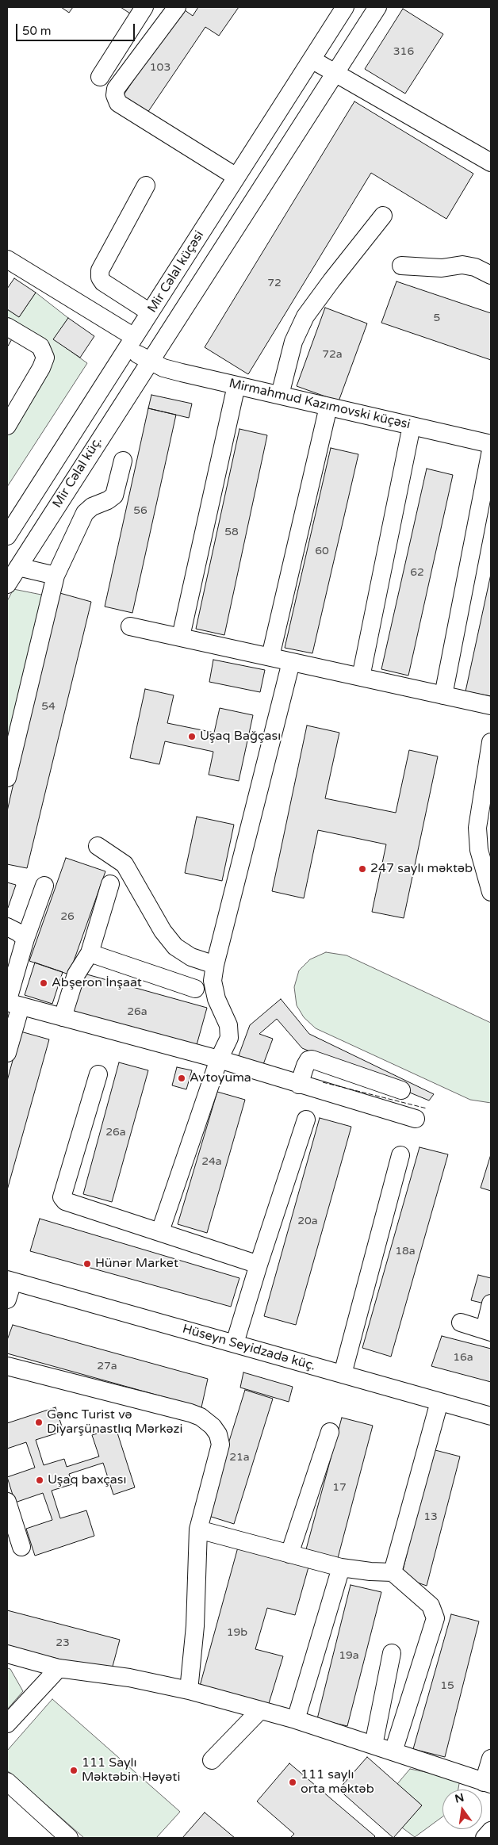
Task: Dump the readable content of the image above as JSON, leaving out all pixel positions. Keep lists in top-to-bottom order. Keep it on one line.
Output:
{"streets":{"street":["Mir Cəlal küçəsi","Mirmahmud Kazımovski küçəsi","Mir Cəlal küç.","Hüseyn Seyidzadə küç."]},"crossings":[["Mir Cəlal küçəsi","Mirmahmud Kazımovski küçəsi"],["Mir Cəlal küçəsi","Mir Cəlal küç."],["Mirmahmud Kazımovski küçəsi","Mir Cəlal küç."]],"places":["Uşaq Bağçası","247 saylı məktəb","Abşeron İnşaat","Avtoyuma","Hünər Market","Gənc Turist və Diyarşünastlıq Mərkəzi","Uşaq baxçası","111 Saylı Məktəbin Həyəti","111 saylı orta məktəb"],"house_numbers":["316","103","72","5","72a","56","58","60","62","54","26","26a","26a","24a","20a","18a","16a","27a","21a","17","13","19b","23","19a","15"],"scale_bar":"50 m","north":"top"}
